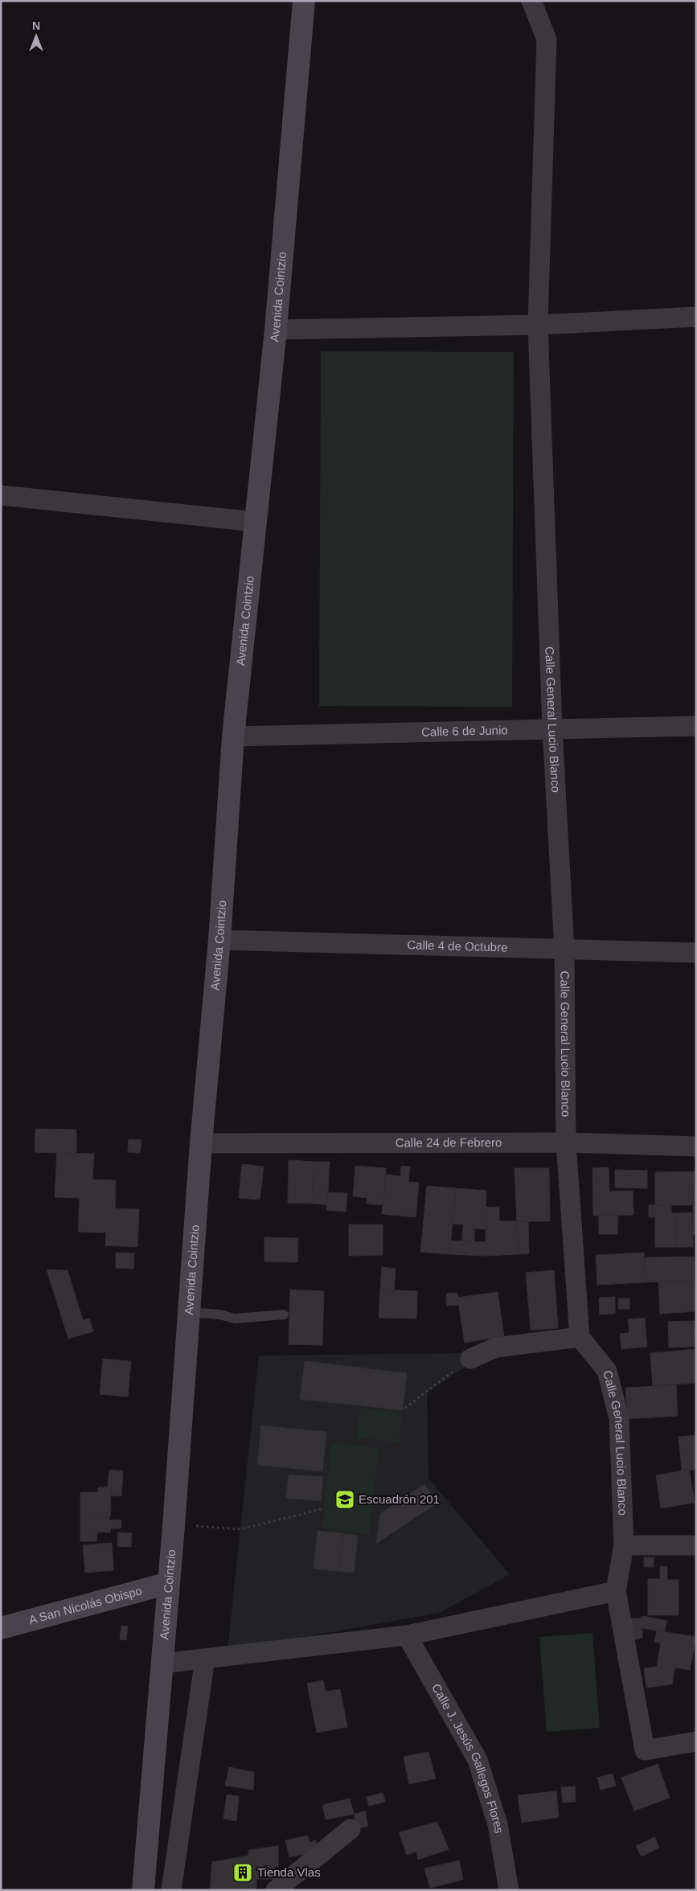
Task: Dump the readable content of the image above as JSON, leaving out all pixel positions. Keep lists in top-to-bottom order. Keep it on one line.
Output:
{"streets":{"main road":["Avenida Cointzio","A San Nicolás Obispo"],"street":["Calle General Lucio Blanco","Calle 6 de Junio","Calle 4 de Octubre","Calle 24 de Febrero","Calle J. Jesús Gallegos Flores"]},"crossings":[["Avenida Cointzio","Calle 6 de Junio"],["Avenida Cointzio","Calle 4 de Octubre"],["Avenida Cointzio","Calle 24 de Febrero"],["Avenida Cointzio","A San Nicolás Obispo"],["Calle General Lucio Blanco","Calle 6 de Junio"],["Calle General Lucio Blanco","Calle 4 de Octubre"],["Calle General Lucio Blanco","Calle 24 de Febrero"]],"places":{"school or university":["Escuadrón 201"],"building":["Tienda Vlas"]},"north":"top"}
